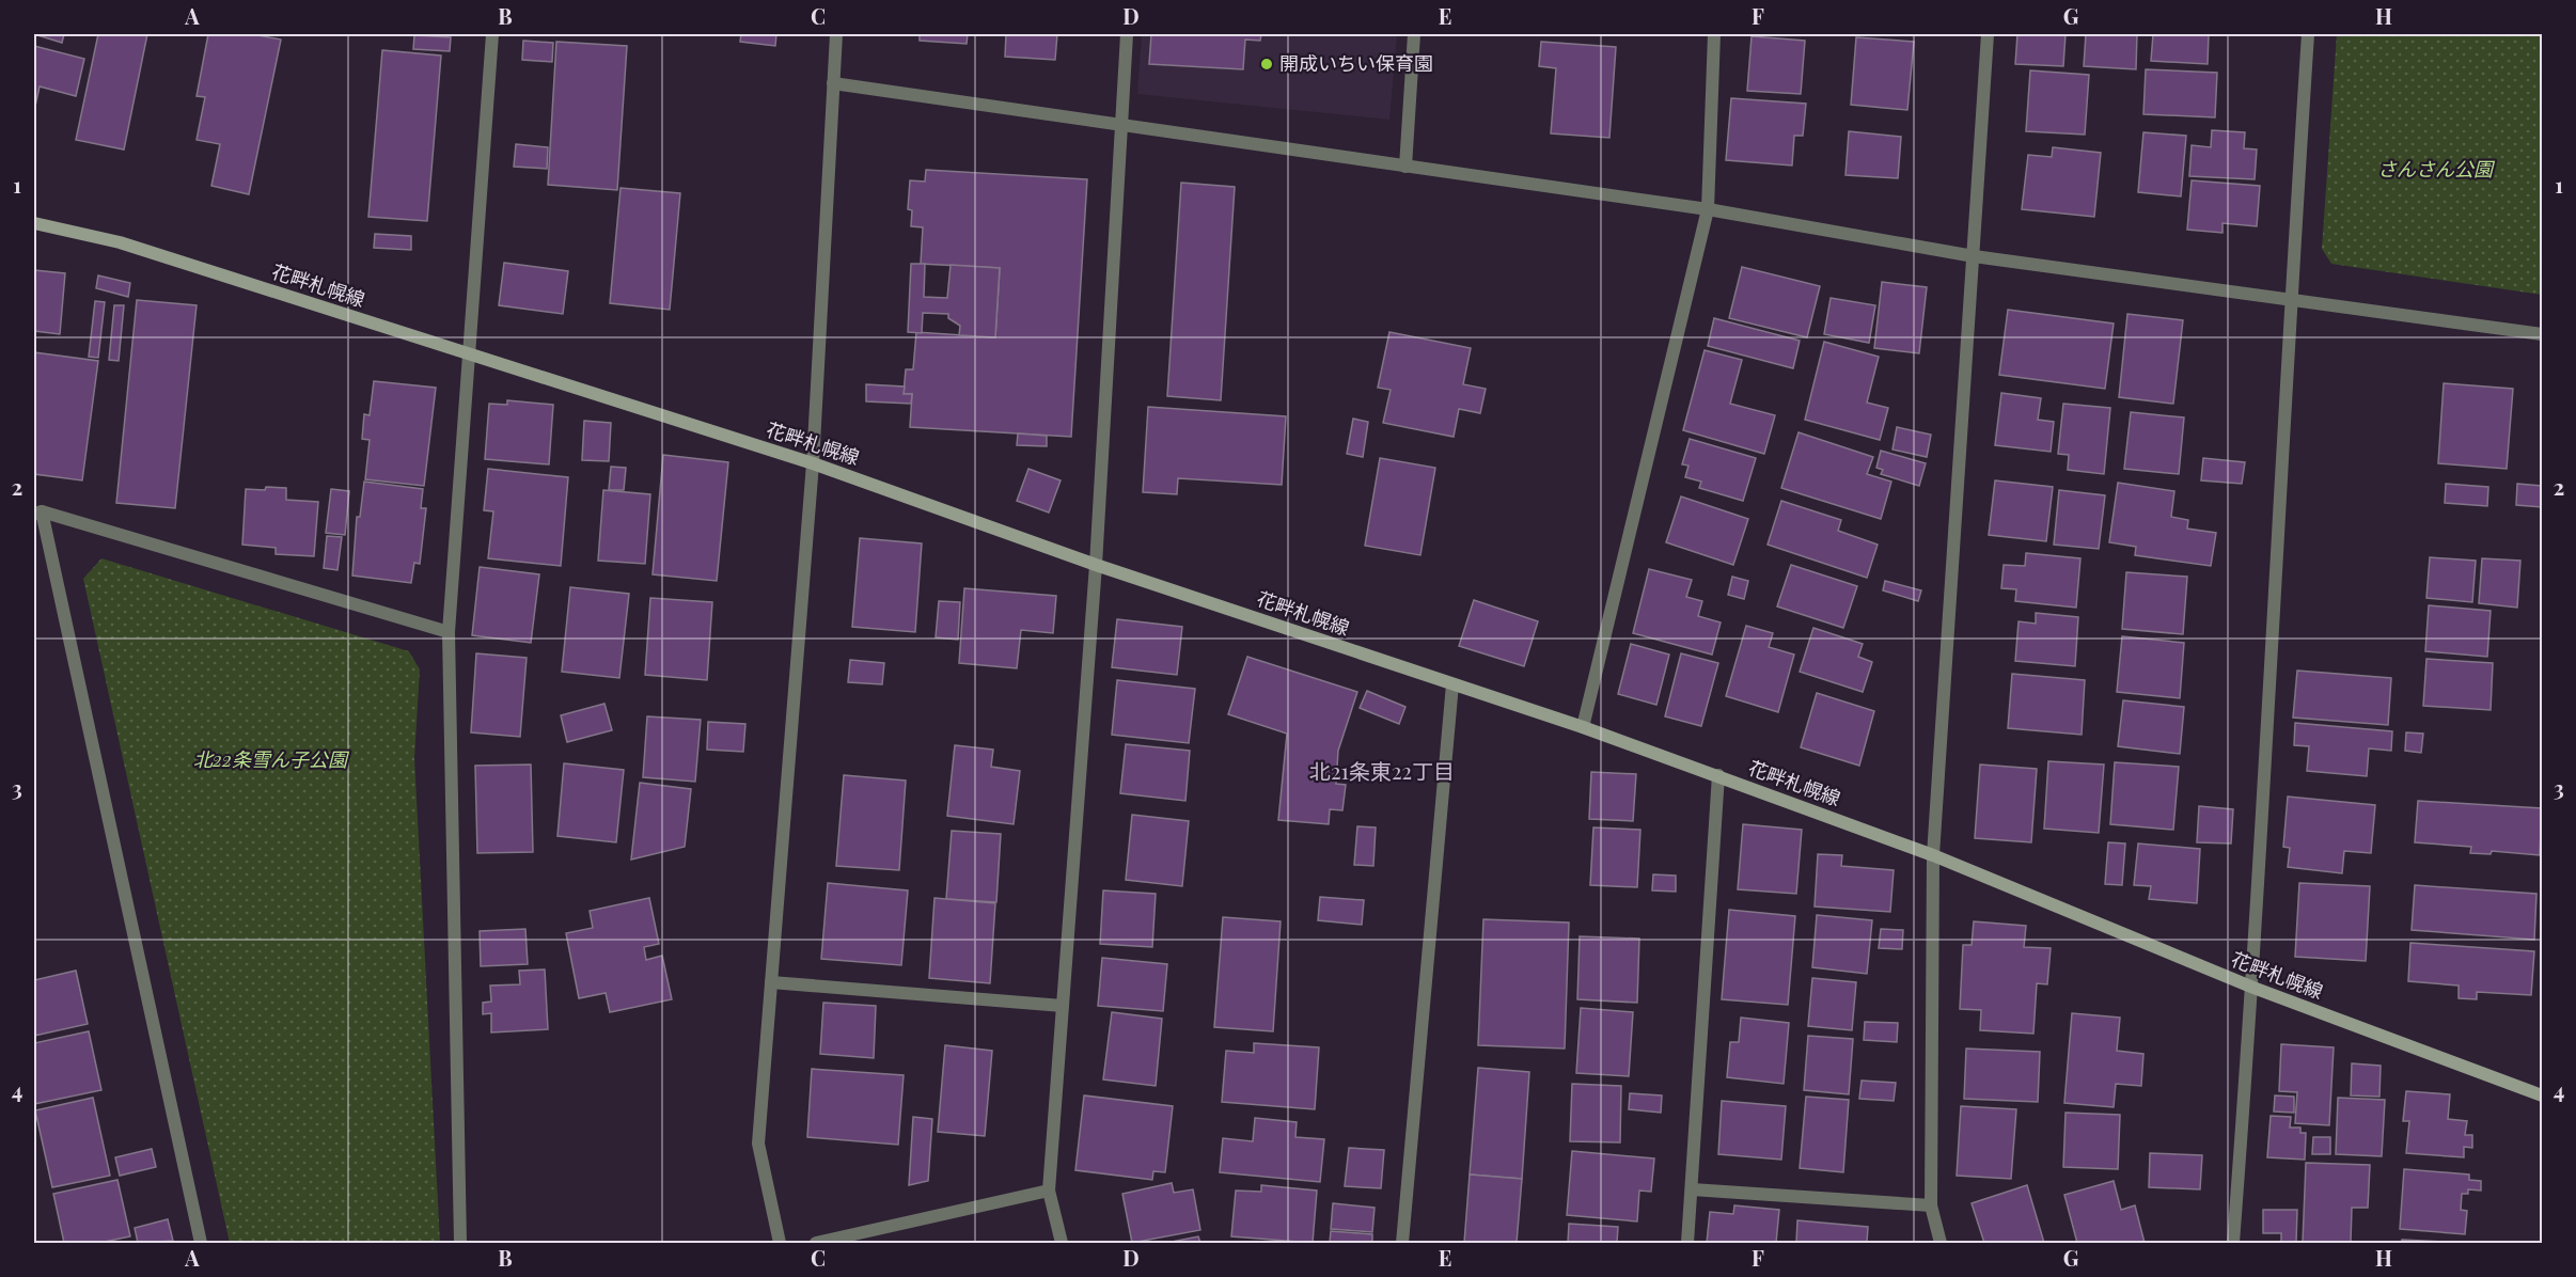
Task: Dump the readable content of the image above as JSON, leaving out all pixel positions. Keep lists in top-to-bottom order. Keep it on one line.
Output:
{"streets":{"main road":["花畔札幌線"]},"districts":["北21条東22丁目"],"parks":["さんさん公園","北22条雪ん子公園"],"places":["開成いちい保育園"],"grid":{"columns":["A","B","C","D","E","F","G","H"],"rows":["1","2","3","4"]}}
